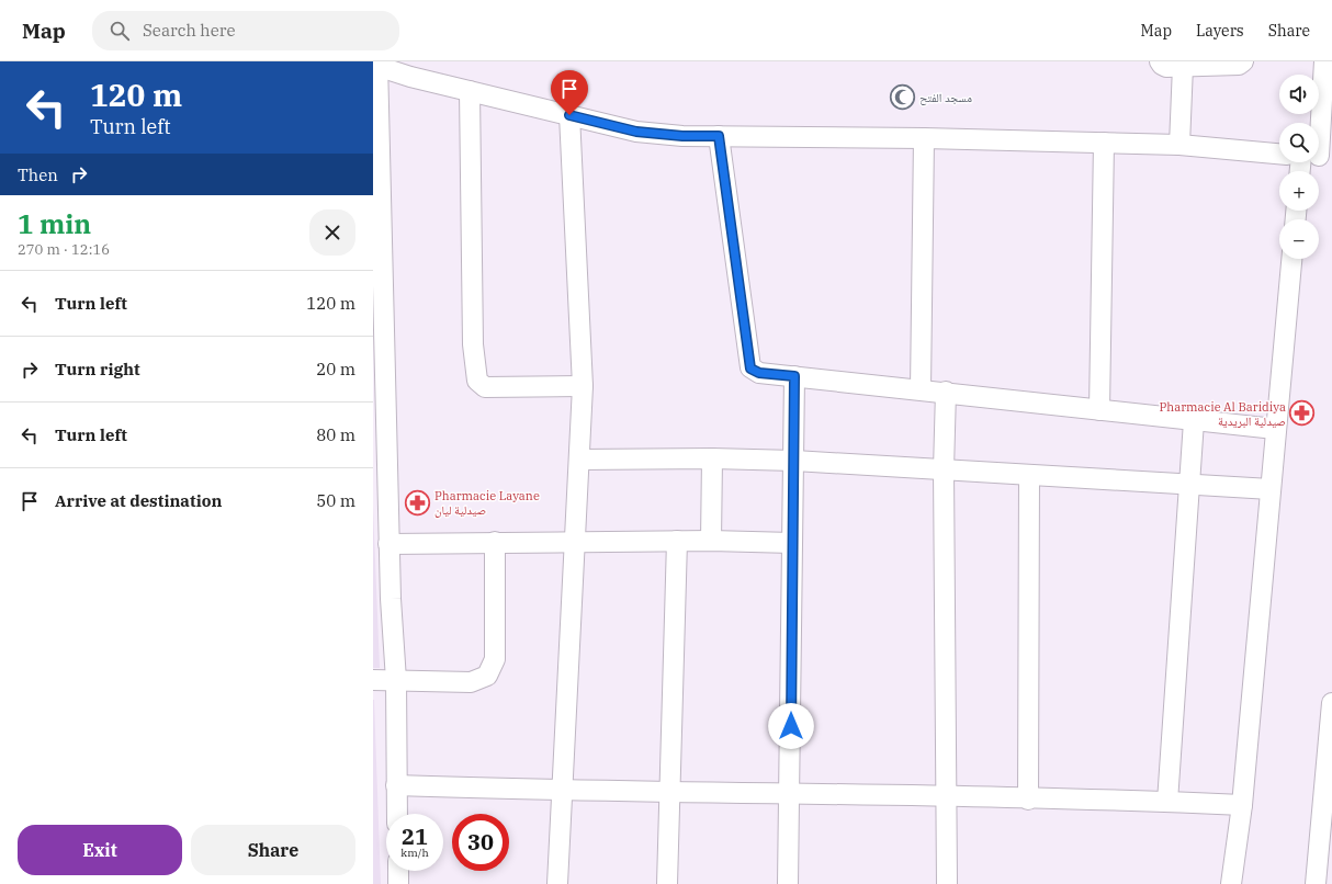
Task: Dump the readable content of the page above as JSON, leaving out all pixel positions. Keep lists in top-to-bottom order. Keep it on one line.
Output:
{"places":{"mosque":["مسجد الفتح"],"pharmacy":["Pharmacie Al Baridiya صيدلية البريدية","Pharmacie Layane صيدلية ليان"]},"page":{"header":"Map","search":"Search here","nav":["Map","Layers","Share"],"turn":["120 m","Turn left"],"map_buttons":["+","−"],"then":"Then","heading":["1 min","270 m · 12:16"],"list":[{"name":"Turn left","value":"120 m"},{"name":"Turn right","value":"20 m"},{"name":"Turn left","value":"80 m"},{"name":"Arrive at destination","value":"50 m"}],"speed":"21 km/h","limit":"30","buttons":["Exit","Share"]}}
